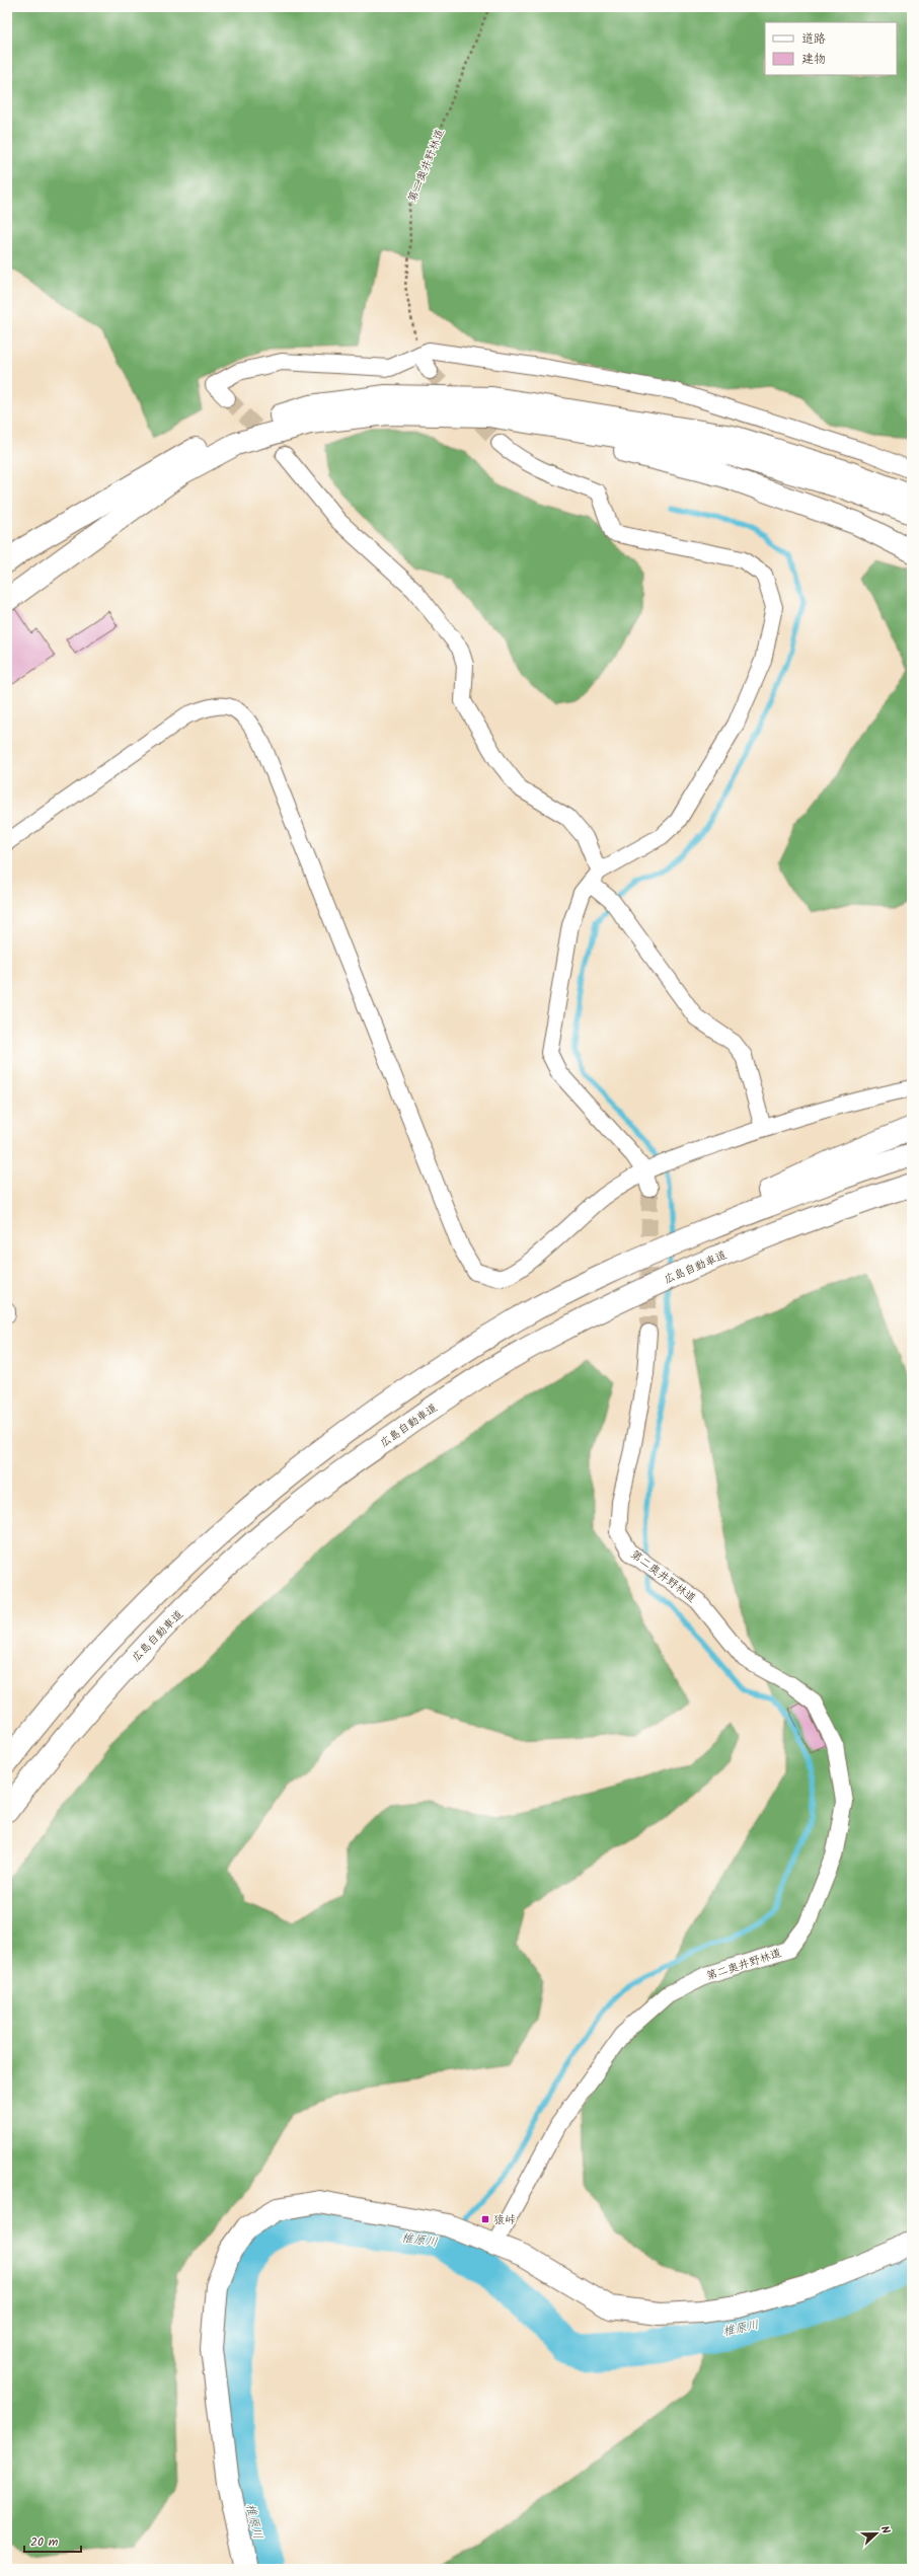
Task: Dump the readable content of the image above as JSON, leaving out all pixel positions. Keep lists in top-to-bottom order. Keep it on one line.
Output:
{"streets":{"main road":["広島自動車道"],"street":["第二奥井野林道"]},"water":["椎原川"],"places":{"transit":["猿峠"]},"legend":["道路","建物"],"scale_bar":"20 m","north":"right"}
